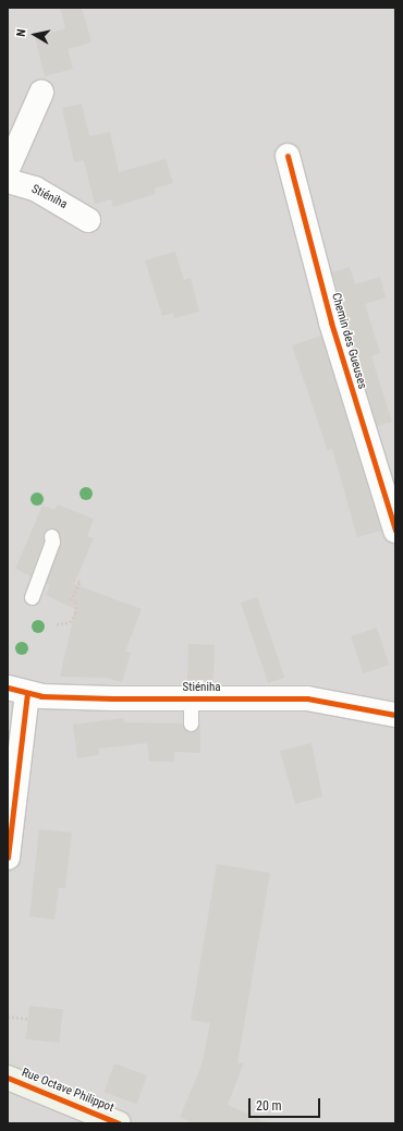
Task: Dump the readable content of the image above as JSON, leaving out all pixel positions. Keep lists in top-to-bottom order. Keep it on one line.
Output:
{"streets":{"street":["Stiéniha","Chemin des Gueuses","Rue Octave Philippot"]},"scale_bar":"20 m","north":"left"}
